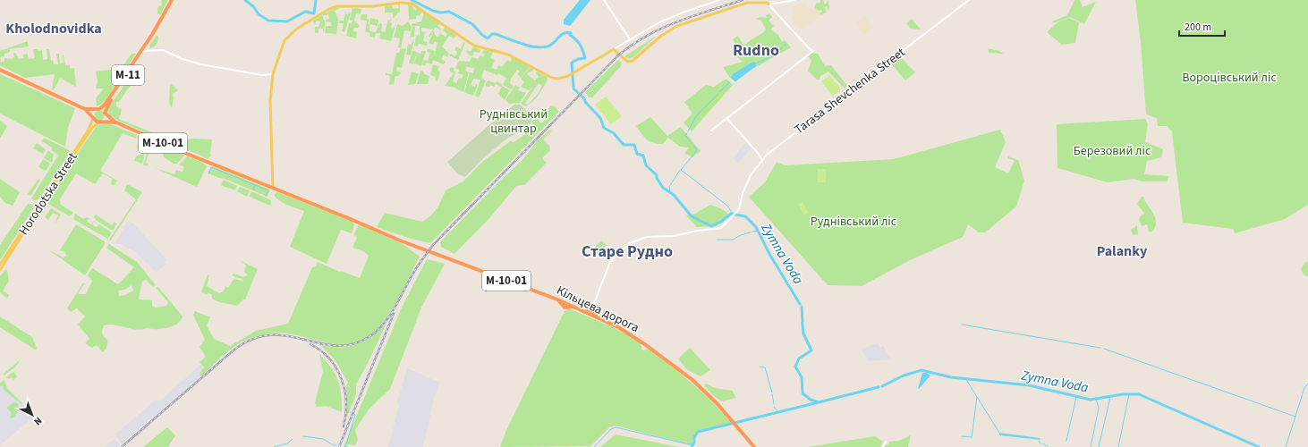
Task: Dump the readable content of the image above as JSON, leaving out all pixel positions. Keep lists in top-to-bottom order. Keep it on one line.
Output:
{"streets":{"highway":["М-11","М-10-01","Кільцева дорога"],"main road":["Horodotska Street"],"street":["Tarasa Shevchenka Street"]},"crossings":[["М-11","М-10-01"],["М-11","Horodotska Street"],["Tarasa Shevchenka Street","Кільцева дорога"],["М-10-01","Horodotska Street"],["М-10-01","Кільцева дорога"]],"districts":["Kholodnovidka","Rudno","Старе Рудно","Palanky"],"water":["Zymna Voda"],"parks":["Вороцівський ліс","Руднівський цвинтар","Березовий ліс","Руднівський ліс"],"scale_bar":"200 m","north":"bottom right"}
